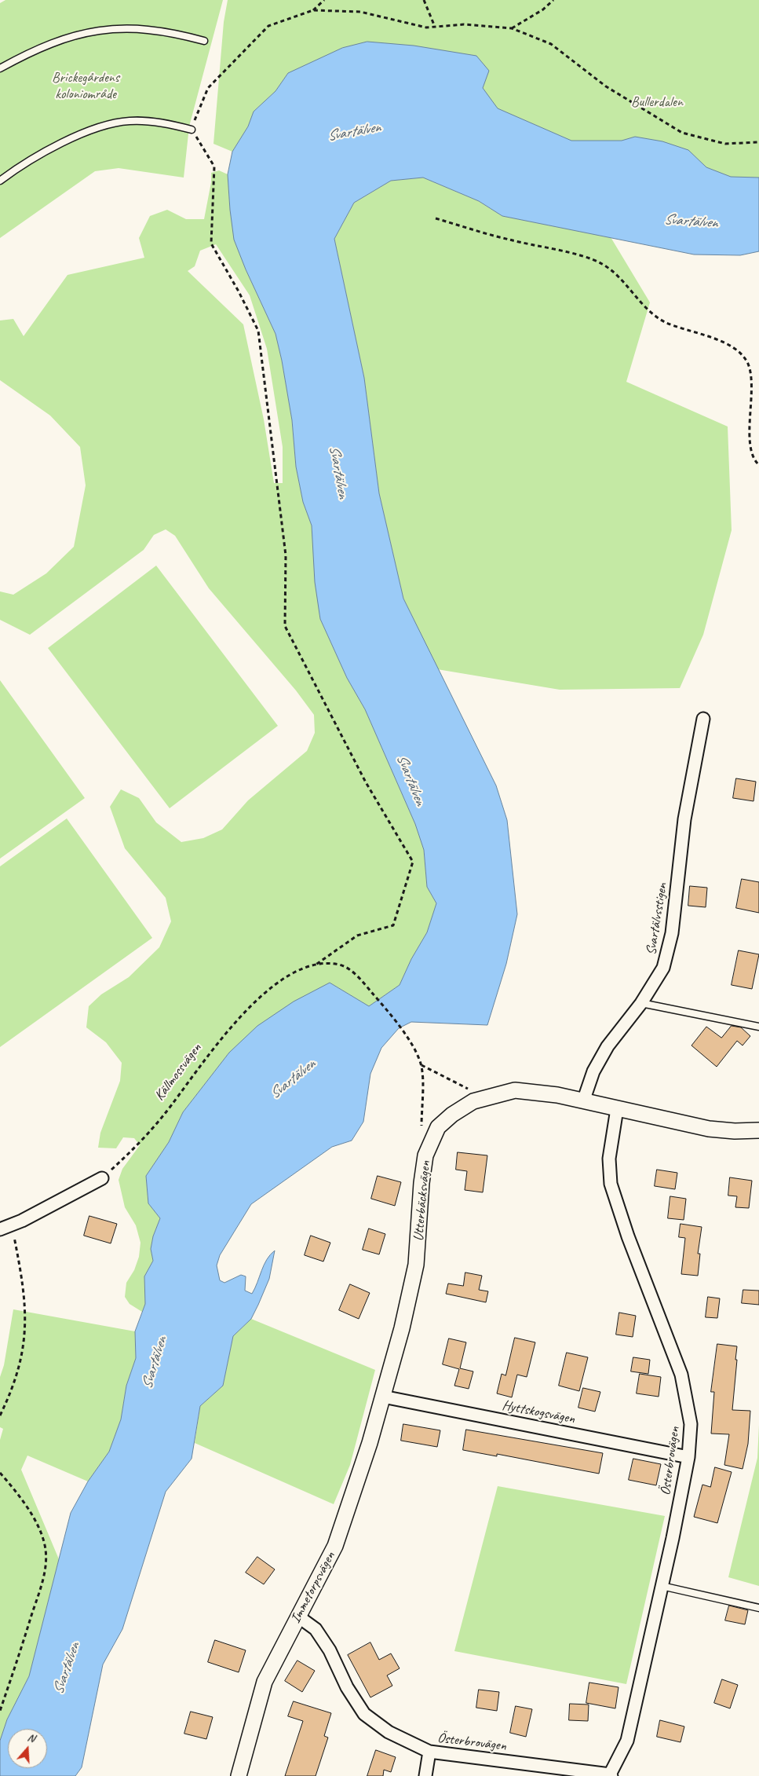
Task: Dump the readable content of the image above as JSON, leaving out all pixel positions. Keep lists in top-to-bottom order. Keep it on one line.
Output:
{"streets":{"street":["Svartälvsstigen","Utterbäcksvägen","Hyttskogsvägen","Österbrovägen","Immetorpsvägen"],"path":["Källmossvägen"]},"crossings":[["Svartälvsstigen","Utterbäcksvägen"],["Utterbäcksvägen","Hyttskogsvägen"],["Utterbäcksvägen","Österbrovägen"],["Utterbäcksvägen","Immetorpsvägen"],["Hyttskogsvägen","Österbrovägen"],["Hyttskogsvägen","Immetorpsvägen"],["Österbrovägen","Immetorpsvägen"]],"water":["Svartälven"],"parks":["Brickegårdens koloniområde","Bullerdalen"],"north":"top"}
